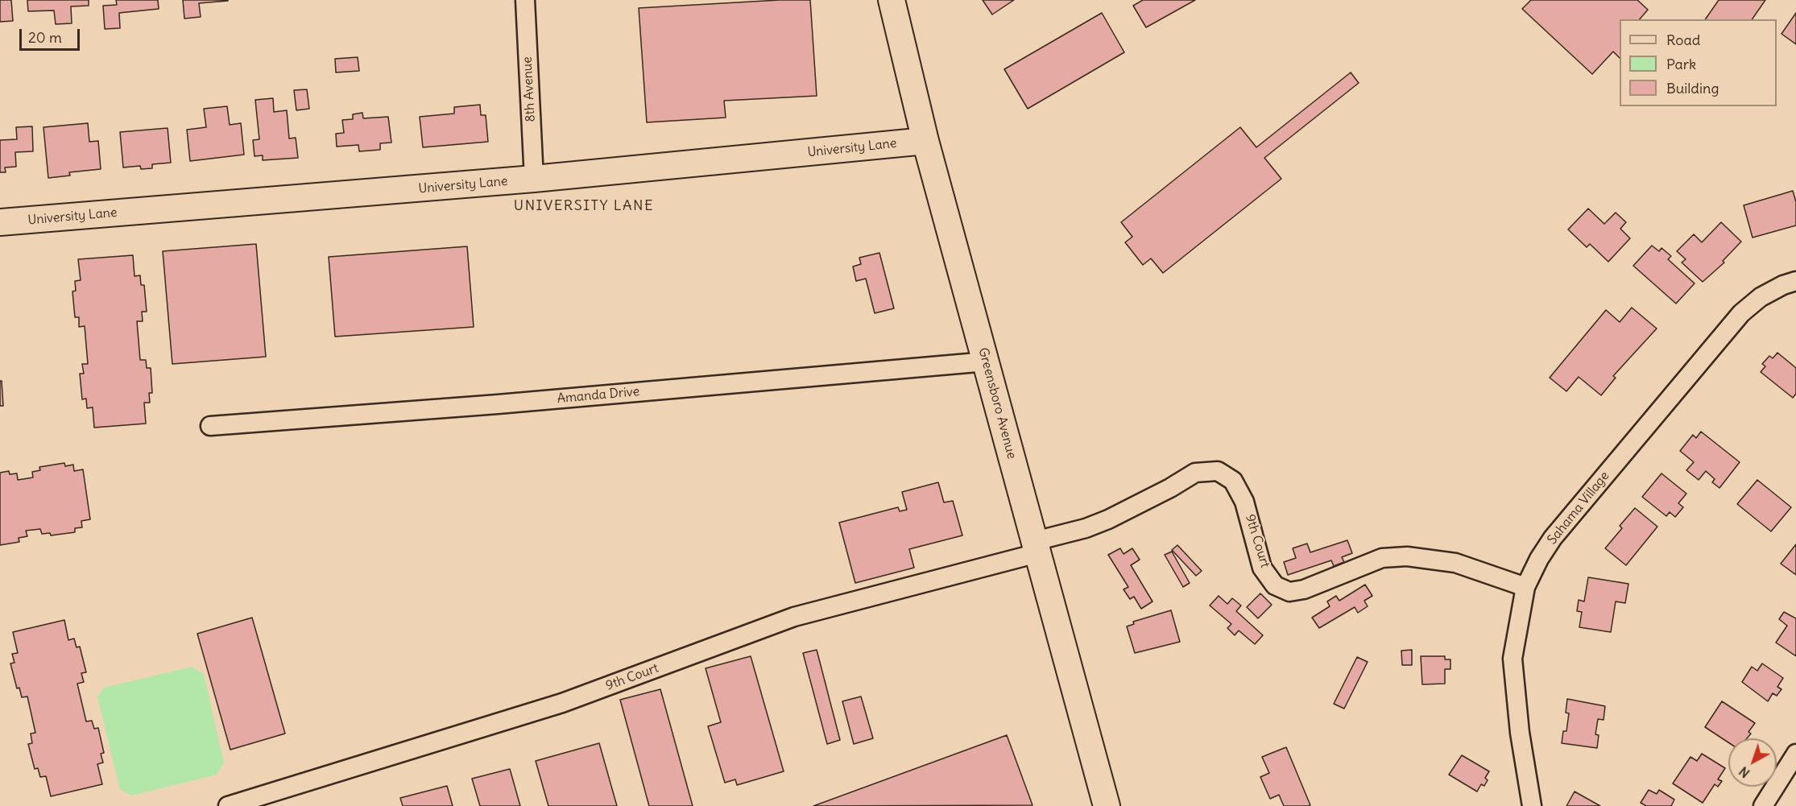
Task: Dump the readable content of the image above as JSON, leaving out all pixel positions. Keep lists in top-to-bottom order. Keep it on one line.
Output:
{"streets":{"street":["8th Avenue","University Lane","Amanda Drive","Greensboro Avenue","Sahama Village","9th Court"]},"crossings":[["8th Avenue","University Lane"],["University Lane","Greensboro Avenue"],["Amanda Drive","Greensboro Avenue"],["Greensboro Avenue","9th Court"],["Sahama Village","9th Court"]],"districts":["UNIVERSITY LANE"],"legend":["Road","Park","Building"],"scale_bar":"20 m","north":"bottom left"}
